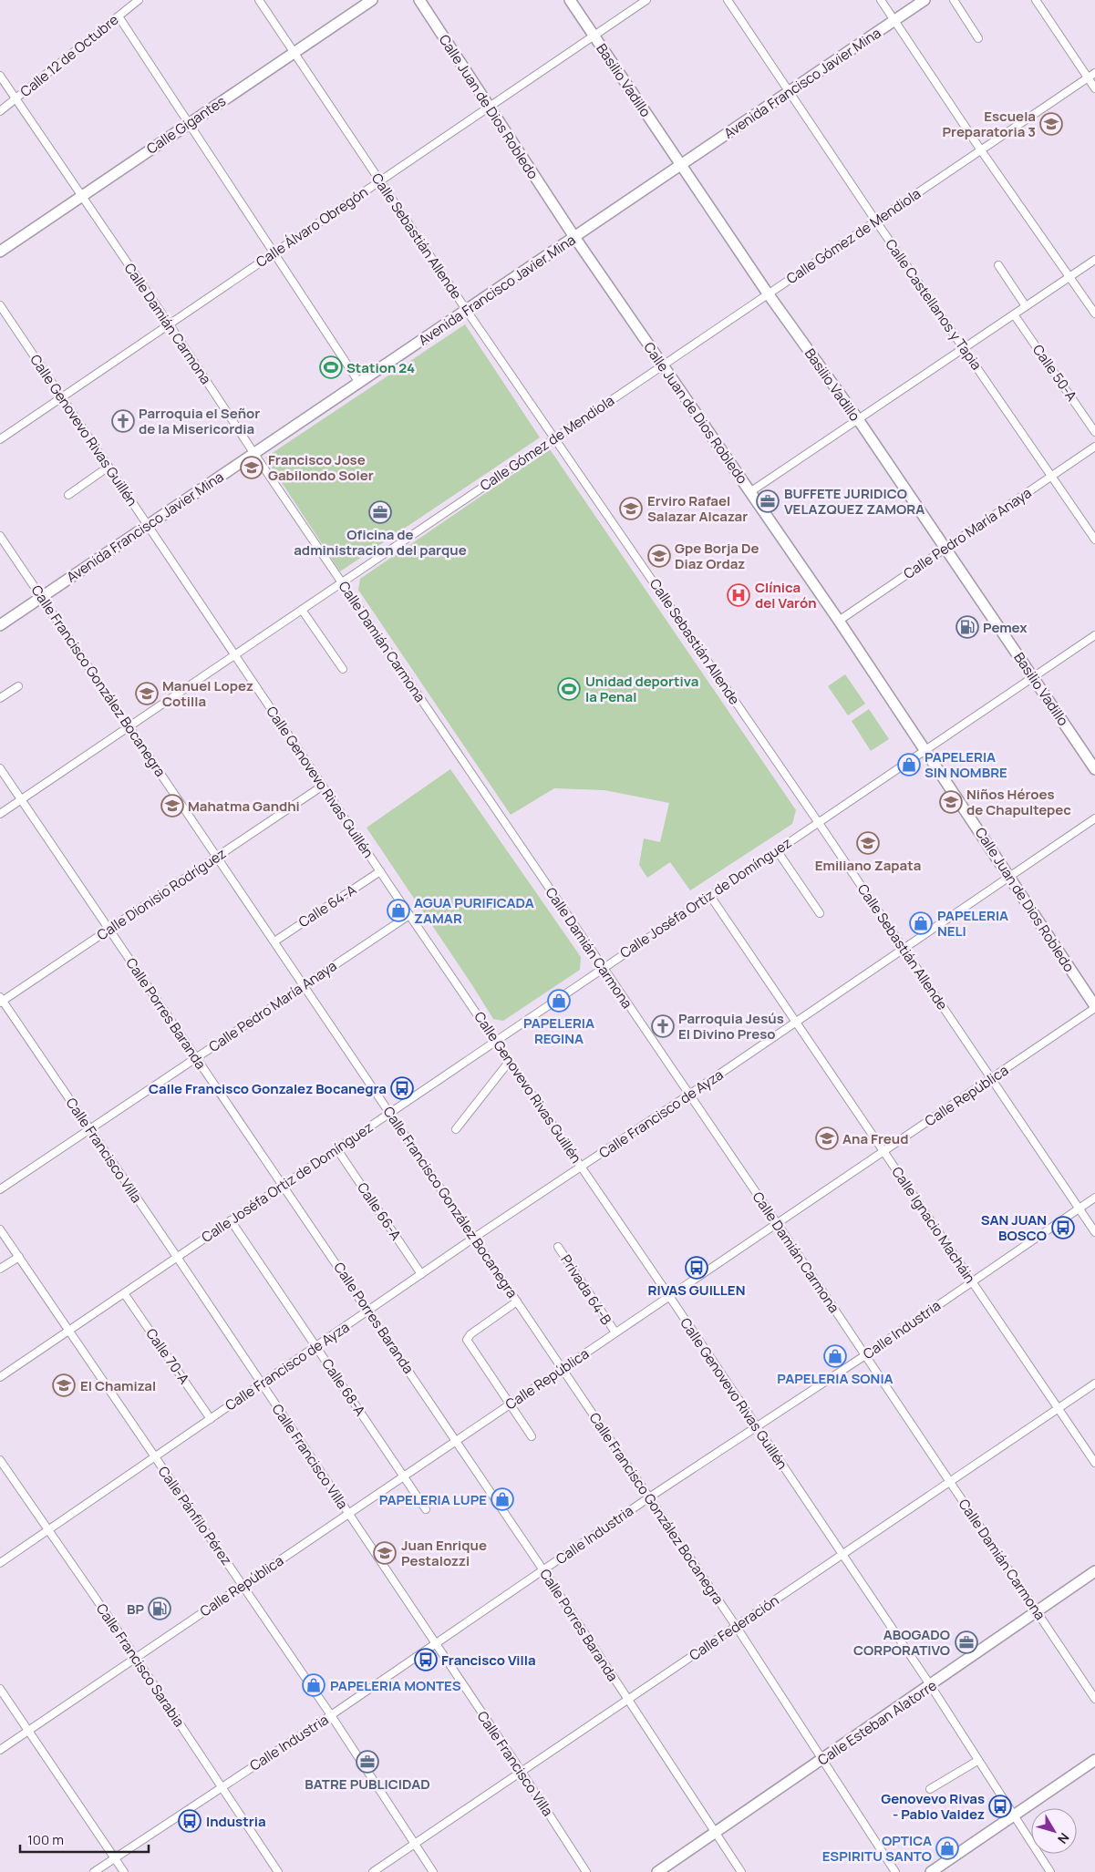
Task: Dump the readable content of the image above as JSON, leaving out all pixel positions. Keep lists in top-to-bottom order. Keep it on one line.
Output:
{"streets":{"street":["Calle 12 de Octubre","Basilio Vadillo","Avenida Francisco Javier Mina","Calle Juan de Dios Robledo","Calle Gigantes","Calle Álvaro Obregón","Calle Sebastián Allende","Calle Gómez de Mendiola","Calle Castellanos y Tapia","Calle Damián Carmona","Calle 50-A","Calle Genovevo Rivas Guillén","Calle Pedro María Anaya","Calle Francisco González Bocanegra","Calle Dionisio Rodríguez","Calle Joséfa Ortiz de Domínguez","Calle 64-A","Calle Porres Baranda","Calle República","Calle Francisco de Ayza","Calle Francisco Villa","Calle 66-A","Calle Ignacio Macháin","Privada 64-B","Calle Industria","Calle 70-A","Calle 68-A","Calle Pánfilo Pérez","Calle Federación","Calle Francisco Sarabia","Calle Esteban Alatorre"]},"crossings":[["Calle 12 de Octubre","Calle Damián Carmona"],["Basilio Vadillo","Avenida Francisco Javier Mina"],["Basilio Vadillo","Calle Álvaro Obregón"],["Basilio Vadillo","Calle Gómez de Mendiola"],["Basilio Vadillo","Calle Pedro María Anaya"],["Basilio Vadillo","Calle Joséfa Ortiz de Domínguez"],["Avenida Francisco Javier Mina","Calle Juan de Dios Robledo"],["Avenida Francisco Javier Mina","Calle Sebastián Allende"],["Avenida Francisco Javier Mina","Calle Castellanos y Tapia"],["Avenida Francisco Javier Mina","Calle Damián Carmona"],["Avenida Francisco Javier Mina","Calle Genovevo Rivas Guillén"],["Avenida Francisco Javier Mina","Calle Francisco González Bocanegra"],["Calle Juan de Dios Robledo","Calle Álvaro Obregón"],["Calle Juan de Dios Robledo","Calle Gómez de Mendiola"],["Calle Juan de Dios Robledo","Calle Pedro María Anaya"],["Calle Juan de Dios Robledo","Calle Joséfa Ortiz de Domínguez"],["Calle Juan de Dios Robledo","Calle República"],["Calle Juan de Dios Robledo","Calle Francisco de Ayza"],["Calle Gigantes","Calle Sebastián Allende"],["Calle Gigantes","Calle Damián Carmona"],["Calle Álvaro Obregón","Calle Sebastián Allende"],["Calle Álvaro Obregón","Calle Damián Carmona"],["Calle Álvaro Obregón","Calle Genovevo Rivas Guillén"],["Calle Sebastián Allende","Calle Gómez de Mendiola"],["Calle Sebastián Allende","Calle Joséfa Ortiz de Domínguez"],["Calle Sebastián Allende","Calle República"],["Calle Sebastián Allende","Calle Francisco de Ayza"],["Calle Sebastián Allende","Calle Industria"],["Calle Gómez de Mendiola","Calle Castellanos y Tapia"],["Calle Gómez de Mendiola","Calle Damián Carmona"],["Calle Gómez de Mendiola","Calle Genovevo Rivas Guillén"],["Calle Gómez de Mendiola","Calle Francisco González Bocanegra"],["Calle Gómez de Mendiola","Calle Porres Baranda"],["Calle Castellanos y Tapia","Calle Pedro María Anaya"],["Calle Damián Carmona","Calle Joséfa Ortiz de Domínguez"],["Calle Damián Carmona","Calle República"],["Calle Damián Carmona","Calle Francisco de Ayza"],["Calle Damián Carmona","Calle Industria"],["Calle Damián Carmona","Calle Federación"],["Calle Damián Carmona","Calle Esteban Alatorre"],["Calle Genovevo Rivas Guillén","Calle Pedro María Anaya"],["Calle Genovevo Rivas Guillén","Calle Dionisio Rodríguez"],["Calle Genovevo Rivas Guillén","Calle Joséfa Ortiz de Domínguez"],["Calle Genovevo Rivas Guillén","Calle 64-A"],["Calle Genovevo Rivas Guillén","Calle República"],["Calle Genovevo Rivas Guillén","Calle Francisco de Ayza"],["Calle Genovevo Rivas Guillén","Calle Industria"],["Calle Genovevo Rivas Guillén","Calle Federación"],["Calle Genovevo Rivas Guillén","Calle Esteban Alatorre"],["Calle Pedro María Anaya","Calle Francisco González Bocanegra"],["Calle Pedro María Anaya","Calle Porres Baranda"],["Calle Pedro María Anaya","Calle Francisco Villa"],["Calle Francisco González Bocanegra","Calle Dionisio Rodríguez"],["Calle Francisco González Bocanegra","Calle Joséfa Ortiz de Domínguez"],["Calle Francisco González Bocanegra","Calle 64-A"],["Calle Francisco González Bocanegra","Calle República"],["Calle Francisco González Bocanegra","Calle Francisco de Ayza"],["Calle Francisco González Bocanegra","Calle Industria"],["Calle Francisco González Bocanegra","Calle Federación"],["Calle Francisco González Bocanegra","Calle Esteban Alatorre"],["Calle Dionisio Rodríguez","Calle Porres Baranda"],["Calle Dionisio Rodríguez","Calle Francisco Villa"],["Calle Joséfa Ortiz de Domínguez","Calle Porres Baranda"],["Calle Joséfa Ortiz de Domínguez","Calle Francisco Villa"],["Calle Joséfa Ortiz de Domínguez","Calle 66-A"],["Calle Joséfa Ortiz de Domínguez","Calle Ignacio Macháin"],["Calle Joséfa Ortiz de Domínguez","Calle 70-A"],["Calle Joséfa Ortiz de Domínguez","Calle 68-A"],["Calle Joséfa Ortiz de Domínguez","Calle Pánfilo Pérez"],["Calle Porres Baranda","Calle República"],["Calle Porres Baranda","Calle Francisco de Ayza"],["Calle Porres Baranda","Calle Industria"],["Calle Porres Baranda","Calle Federación"],["Calle Porres Baranda","Calle Esteban Alatorre"],["Calle República","Calle Francisco Villa"],["Calle República","Calle Ignacio Macháin"],["Calle República","Privada 64-B"],["Calle República","Calle 68-A"],["Calle República","Calle Pánfilo Pérez"],["Calle República","Calle Francisco Sarabia"],["Calle Francisco de Ayza","Calle Francisco Villa"],["Calle Francisco de Ayza","Calle 66-A"],["Calle Francisco de Ayza","Calle Ignacio Macháin"],["Calle Francisco de Ayza","Calle 70-A"],["Calle Francisco de Ayza","Calle 68-A"],["Calle Francisco de Ayza","Calle Pánfilo Pérez"],["Calle Francisco de Ayza","Calle Francisco Sarabia"],["Calle Francisco Villa","Calle Industria"],["Calle Francisco Villa","Calle Federación"],["Calle Ignacio Macháin","Calle Industria"],["Calle Ignacio Macháin","Calle Federación"],["Calle Industria","Calle Pánfilo Pérez"],["Calle Industria","Calle Francisco Sarabia"],["Calle Pánfilo Pérez","Calle Federación"]],"places":{"school or university":["Escuela Preparatoria 3","Francisco Jose Gabilondo Soler","Erviro Rafael Salazar Alcazar","Gpe Borja De Diaz Ordaz","Manuel Lopez Cotilla","Niños Héroes de Chapultepec","Mahatma Gandhi","Emiliano Zapata","Ana Freud","El Chamizal","Juan Enrique Pestalozzi"],"sports":["Station 24","Unidad deportiva la Penal"],"church":["Parroquia el Señor de la Misericordia","Parroquia Jesús El Divino Preso"],"office":["BUFFETE JURIDICO VELAZQUEZ ZAMORA","Oficina de administracion del parque","ABOGADO CORPORATIVO","BATRE PUBLICIDAD"],"hospital":["Clínica del Varón"],"fuel station":["Pemex","BP"],"shop":["PAPELERIA SIN NOMBRE","AGUA PURIFICADA ZAMAR","PAPELERIA NELI","PAPELERIA REGINA","PAPELERIA SONIA","PAPELERIA LUPE","PAPELERIA MONTES","OPTICA ESPIRITU SANTO"],"bus stop":["Calle Francisco Gonzalez Bocanegra","SAN JUAN BOSCO","RIVAS GUILLEN","Francisco Villa","Genovevo Rivas - Pablo Valdez","Industria"]},"scale_bar":"100 m","north":"bottom right"}
